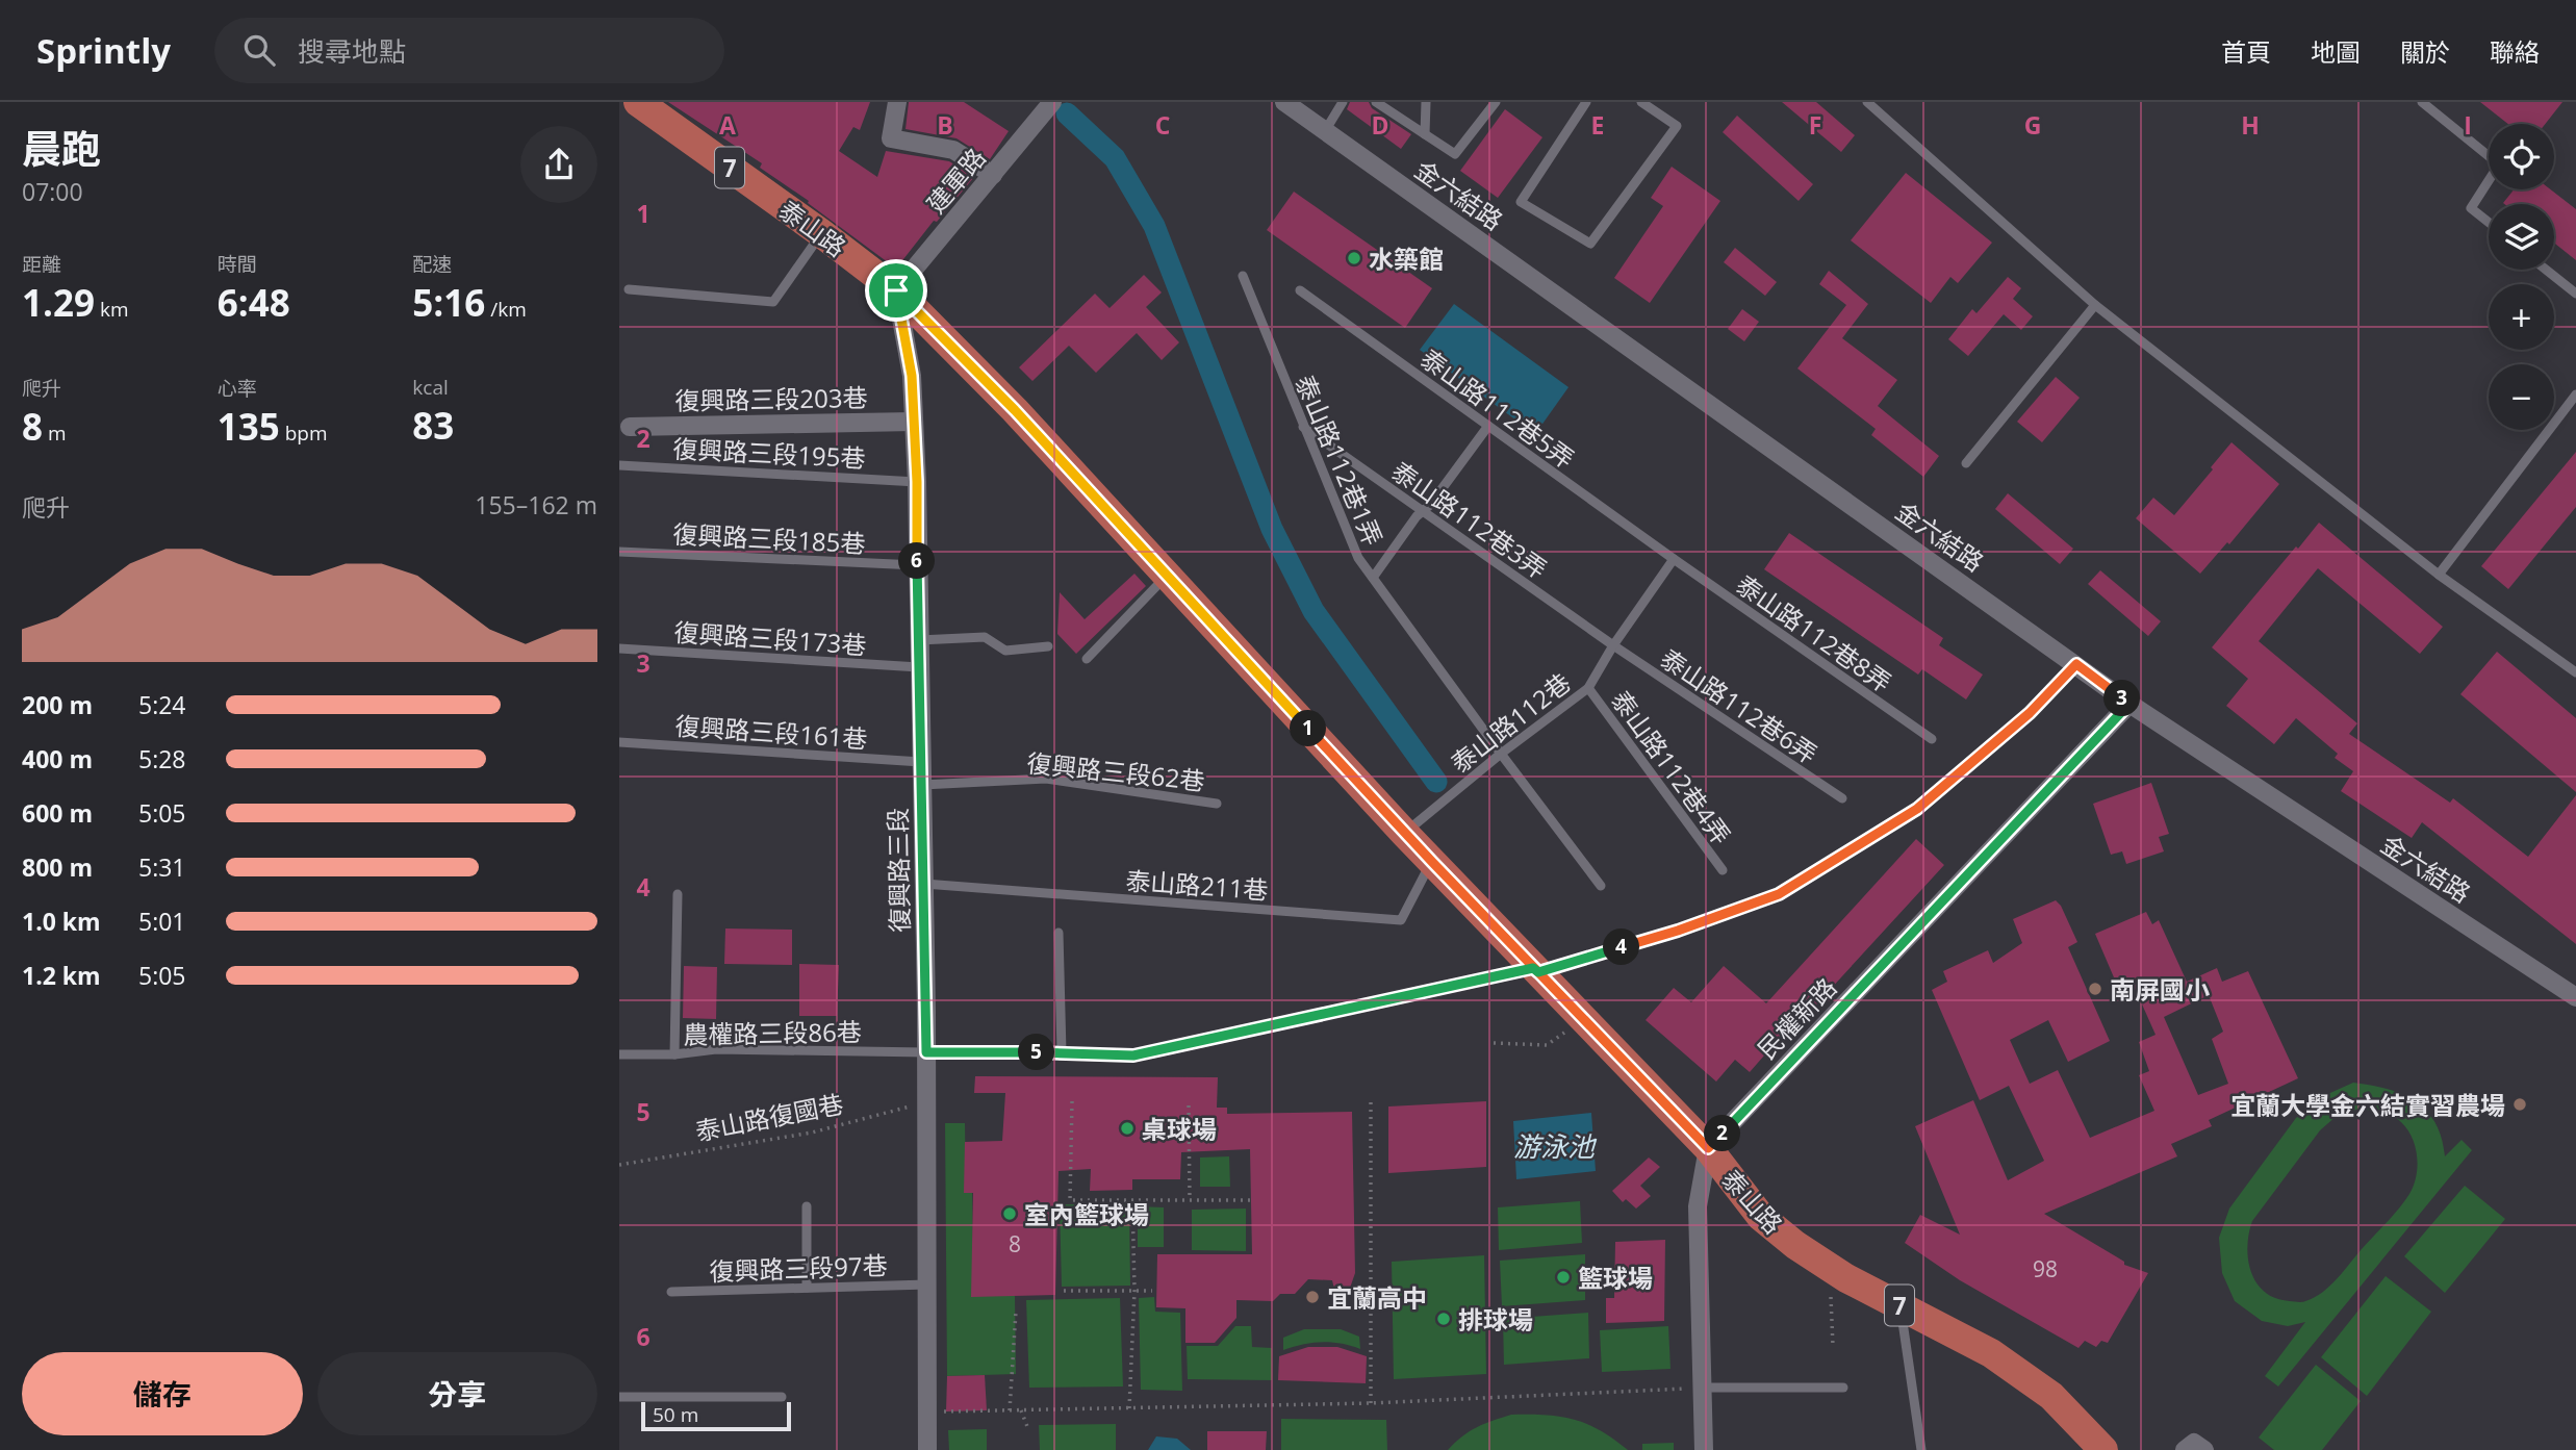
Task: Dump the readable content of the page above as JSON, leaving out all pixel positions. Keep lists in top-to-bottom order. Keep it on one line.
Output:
{"streets":{"main road":["7","泰山路"],"street":["建軍路","金六結路","復興路三段203巷","復興路三段","民權新路"],"lane":["泰山路112巷5弄","復興路三段195巷","泰山路112巷1弄","泰山路112巷3弄","復興路三段185巷","泰山路112巷8弄","復興路三段173巷","泰山路112巷6弄","泰山路112巷","復興路三段161巷","泰山路112巷4弄","復興路三段62巷","泰山路211巷","農權路三段86巷","復興路三段97巷"],"path":["泰山路復國巷"]},"crossings":[["建軍路","泰山路"],["建軍路","復興路三段"],["金六結路","民權新路"],["泰山路","泰山路112巷"],["泰山路","復興路三段"],["泰山路","泰山路211巷"],["泰山路","民權新路"],["泰山路","農權路三段86巷"],["復興路三段203巷","復興路三段"],["泰山路112巷5弄","泰山路112巷8弄"],["泰山路112巷5弄","泰山路112巷"],["復興路三段195巷","復興路三段"],["泰山路112巷1弄","泰山路112巷3弄"],["泰山路112巷1弄","泰山路112巷"],["泰山路112巷3弄","泰山路112巷6弄"],["泰山路112巷3弄","泰山路112巷"],["復興路三段185巷","復興路三段"],["泰山路112巷8弄","泰山路112巷"],["復興路三段173巷","復興路三段"],["泰山路112巷6弄","泰山路112巷"],["泰山路112巷","泰山路112巷4弄"],["復興路三段161巷","復興路三段"],["復興路三段62巷","復興路三段"],["復興路三段","泰山路211巷"],["復興路三段","農權路三段86巷"],["復興路三段","泰山路復國巷"],["復興路三段","復興路三段97巷"]],"water":["游泳池"],"places":["水築館","南屏國小","宜蘭大學金六結實習農場","桌球場","室內籃球場","籃球場","宜蘭高中","排球場"],"house_numbers":["8","98"],"scale_bar":"50 m","page":{"header":"Sprintly","search":"搜尋地點","nav":["首頁","地圖","關於","聯絡"],"heading":["晨跑","07:00"],"map_buttons":["+","−"],"stats":[["距離","1.29 km"],["時間","6:48"],["配速","5:16 /km"],["爬升","8 m"],["心率","135 bpm"],["kcal","83"]],"chart":["爬升","155–162 m"],"pins":["6","3","1","4","5","2"],"list":[{"name":"200 m","note":"5:24"},{"name":"400 m","note":"5:28"},{"name":"600 m","note":"5:05"},{"name":"800 m","note":"5:31"},{"name":"1.0 km","note":"5:01"},{"name":"1.2 km","note":"5:05"}],"buttons":["儲存","分享"],"scale":"50 m"},"grid":{"columns":["A","B","C","D","E","F","G","H","I"],"rows":["1","2","3","4","5","6"]}}
